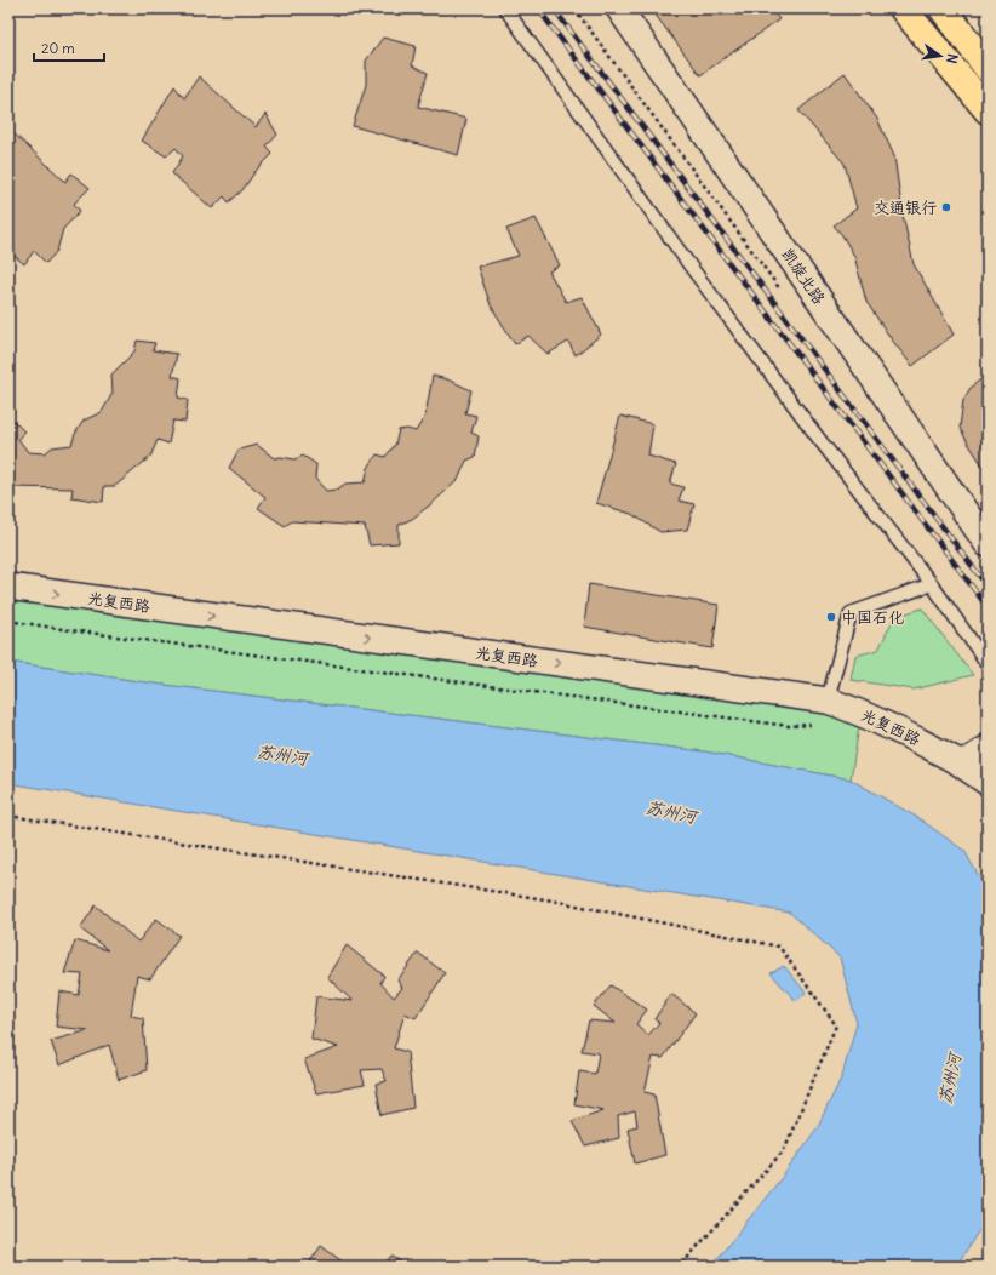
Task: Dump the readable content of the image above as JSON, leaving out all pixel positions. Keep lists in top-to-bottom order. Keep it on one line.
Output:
{"streets":{"main road":["光复西路"],"street":["凯旋北路"]},"one_way":["光复西路"],"water":["苏州河"],"places":["交通银行","中国石化"],"scale_bar":"20 m","north":"right"}
